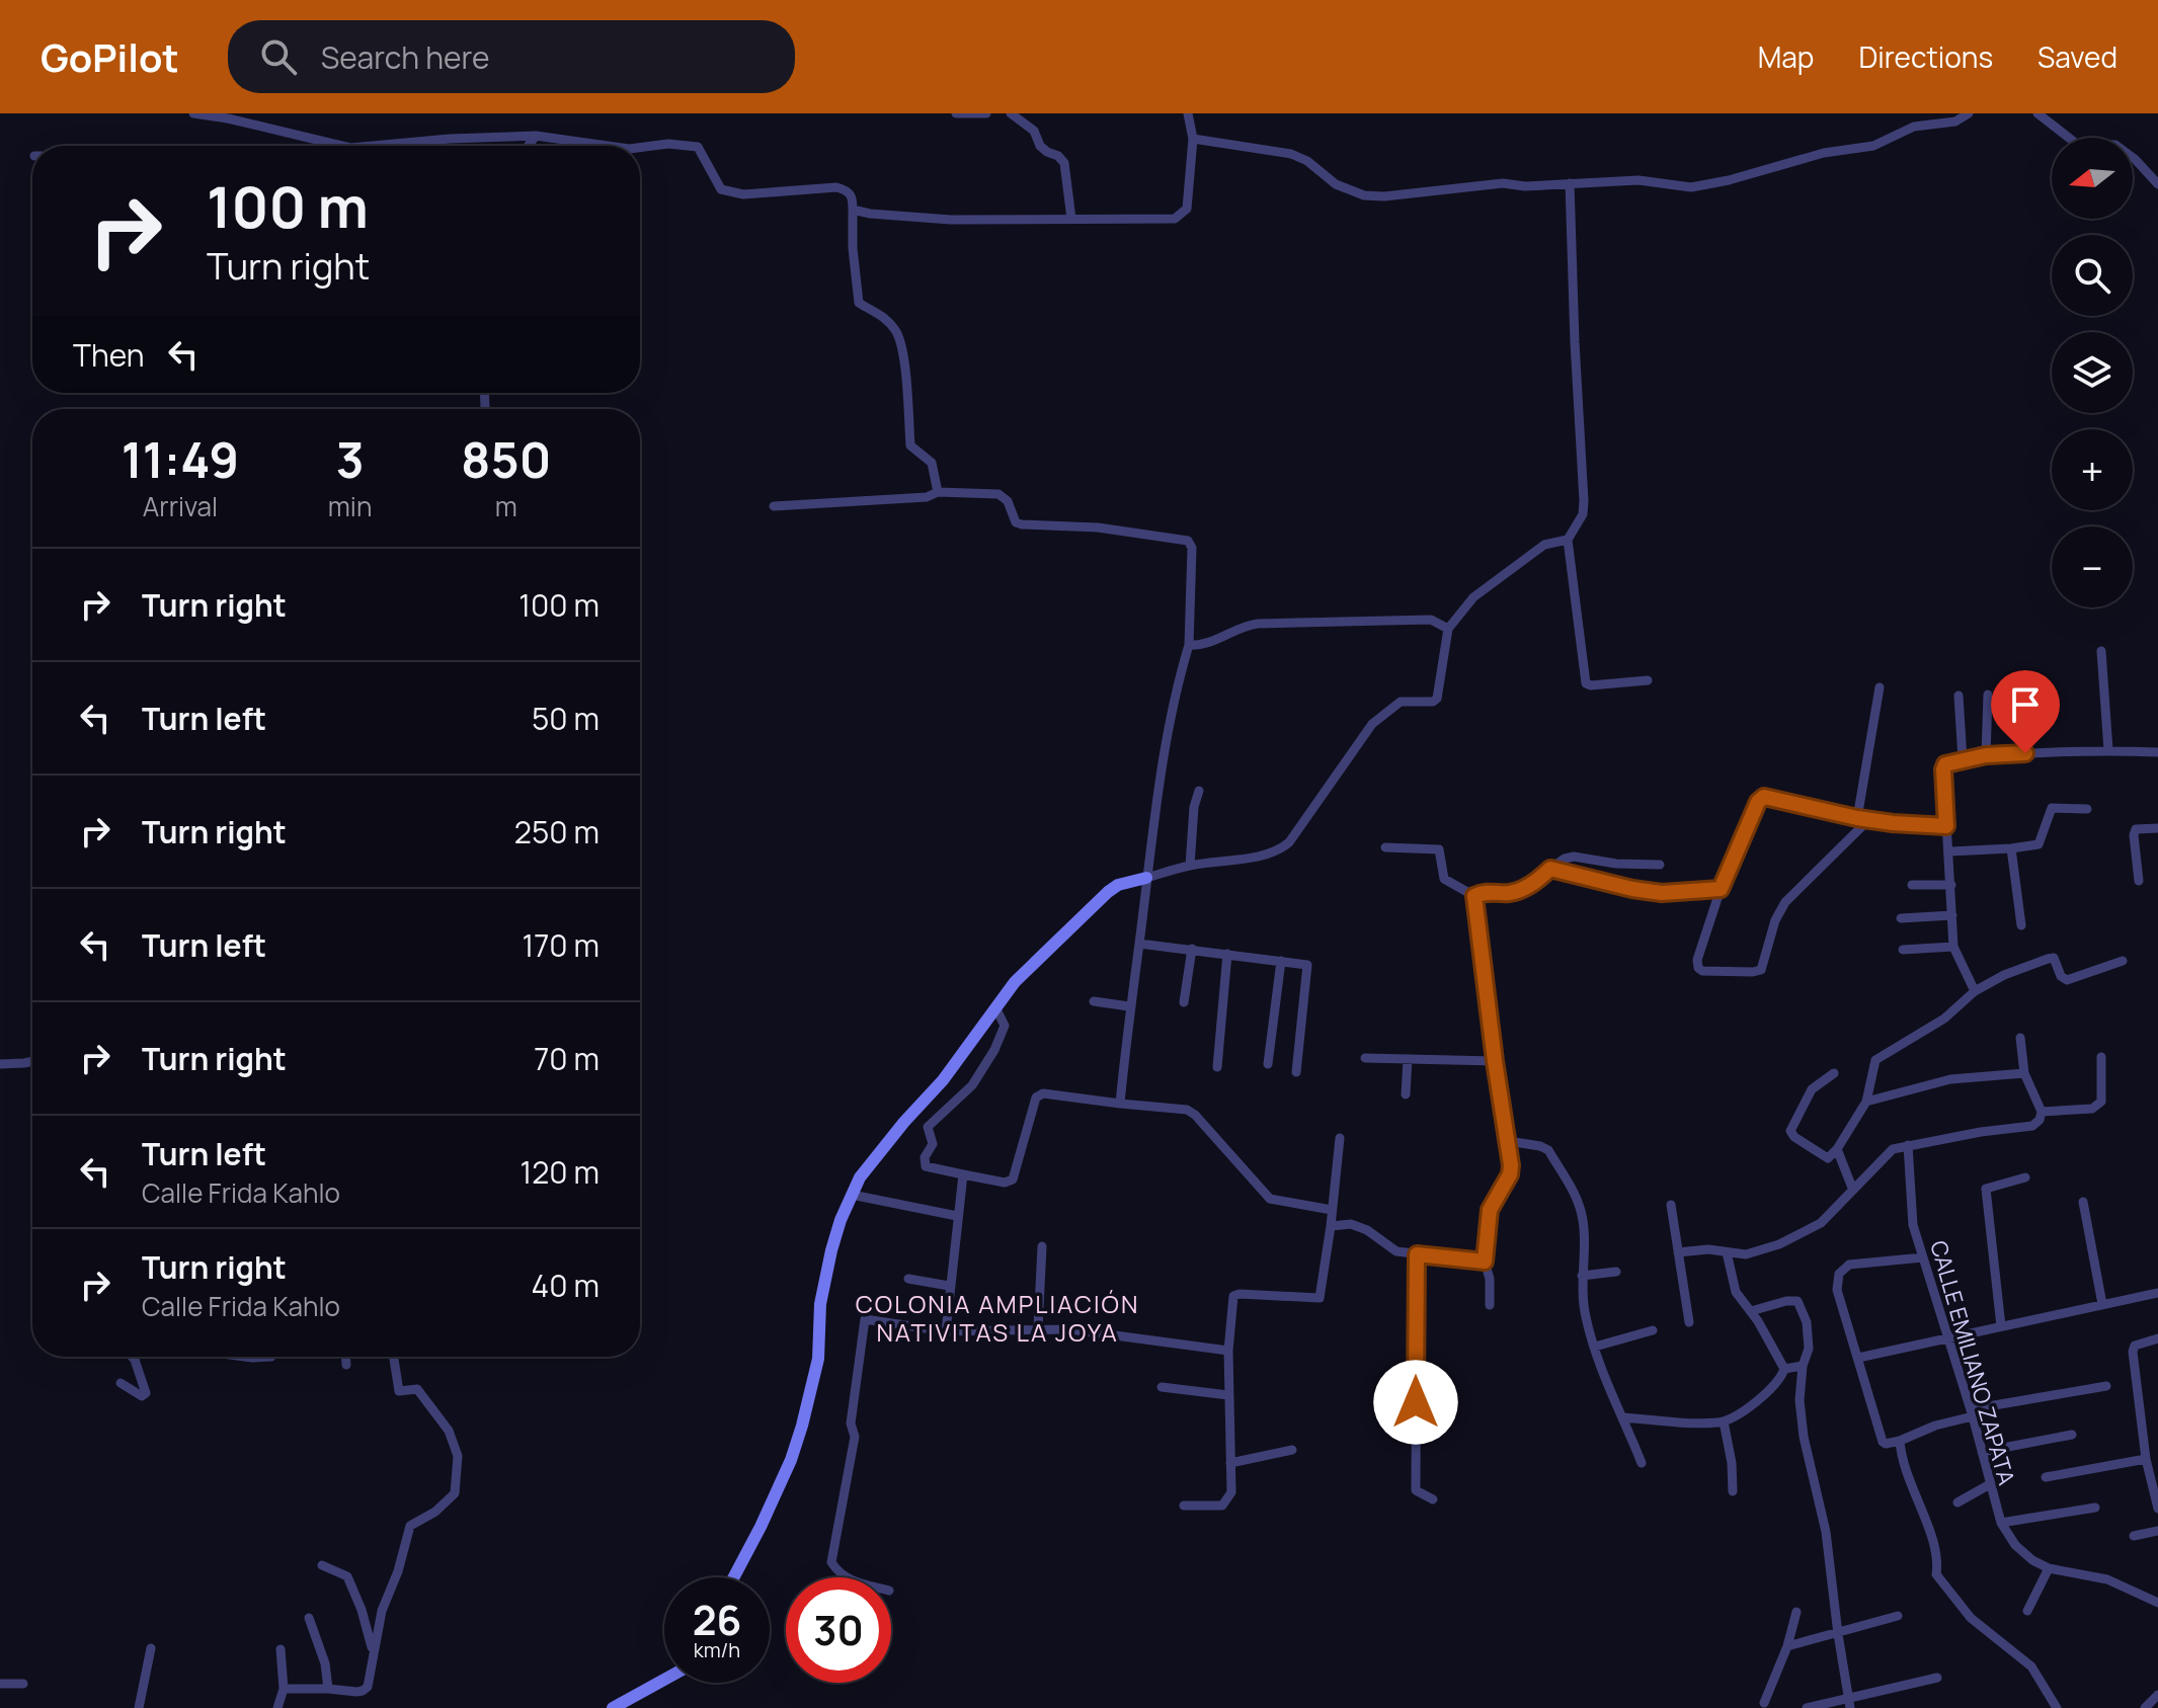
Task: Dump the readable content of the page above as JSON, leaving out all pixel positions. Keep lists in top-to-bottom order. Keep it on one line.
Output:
{"streets":{"street":["CALLE EMILIANO ZAPATA"]},"districts":["COLONIA AMPLIACIÓN NATIVITAS LA JOYA"],"north":"left","page":{"header":"GoPilot","search":"Search here","nav":["Map","Directions","Saved"],"map_buttons":["+","−"],"turn":["100 m","Turn right"],"then":"Then","eta":["11:49","Arrival","3","min","850","m"],"list":[{"name":"Turn right","value":"100 m"},{"name":"Turn left","value":"50 m"},{"name":"Turn right","value":"250 m"},{"name":"Turn left","value":"170 m"},{"name":"Turn right","value":"70 m"},{"name":"Turn left","note":"Calle Frida Kahlo","value":"120 m"},{"name":"Turn right","note":"Calle Frida Kahlo","value":"40 m"}],"speed":"26 km/h","limit":"30"}}
